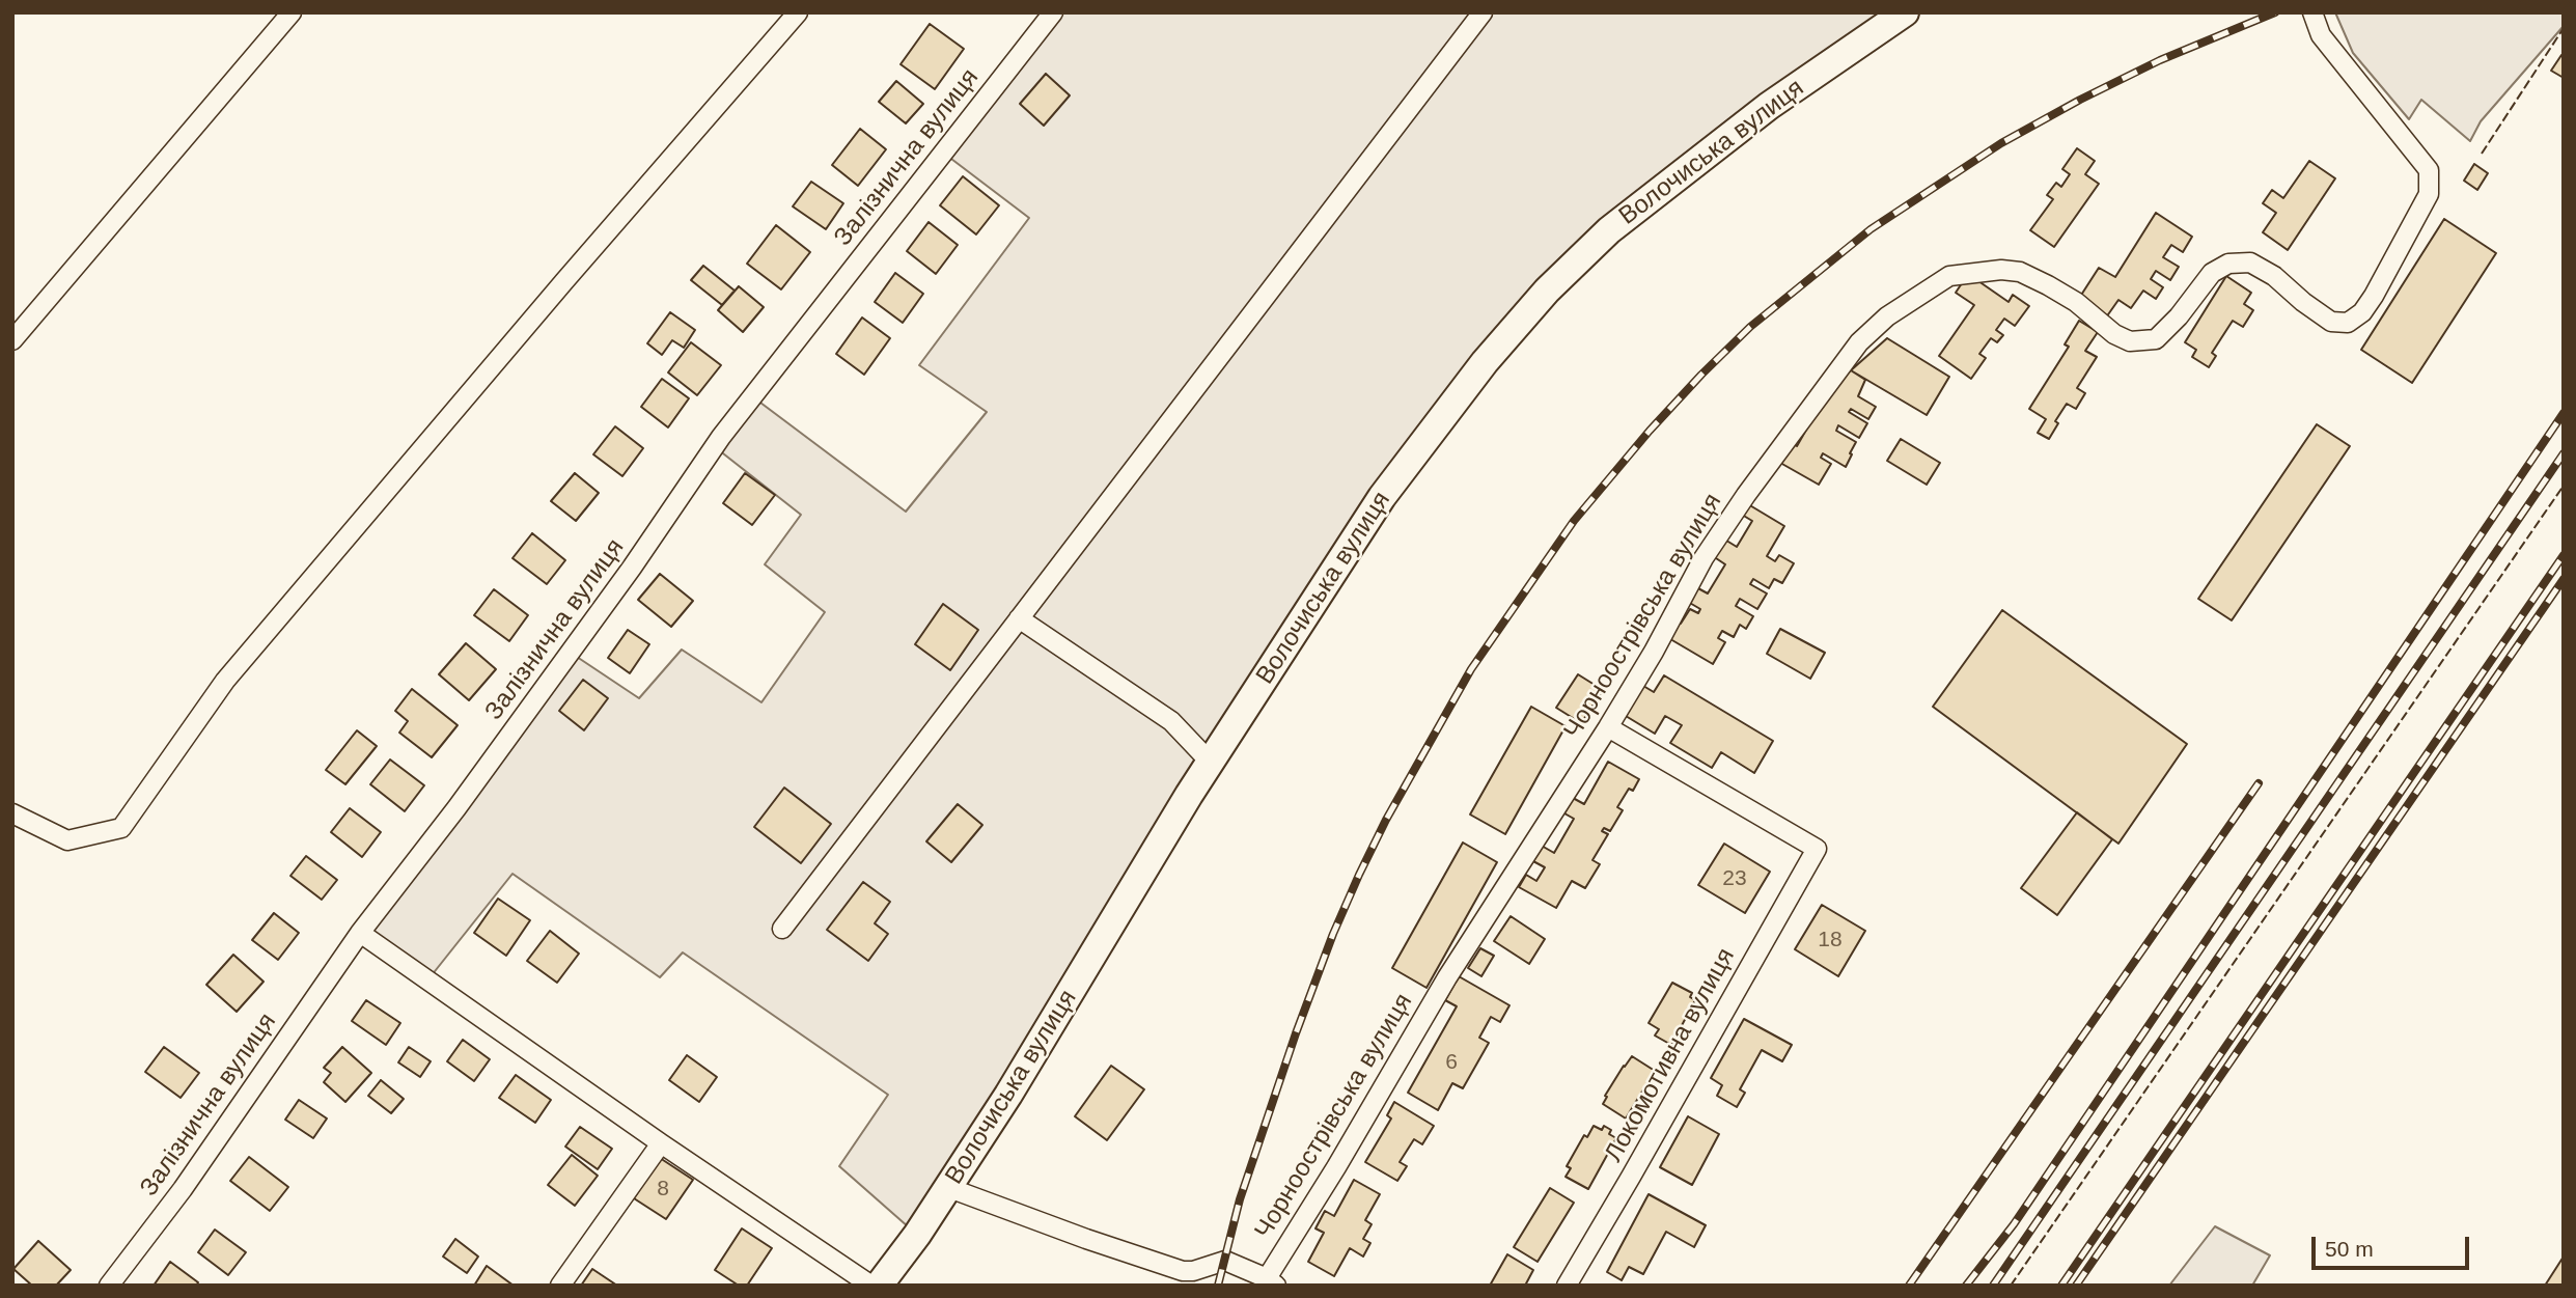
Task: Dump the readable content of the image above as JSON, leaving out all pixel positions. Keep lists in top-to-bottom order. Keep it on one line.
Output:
{"streets":{"main road":["Волочиська вулиця"],"street":["Залізнична вулиця","Чорноострівська вулиця","Локомотивна вулиця"]},"crossings":[["Чорноострівська вулиця","Локомотивна вулиця"]],"house_numbers":["23","18","6","8"],"scale_bar":"50 m"}
